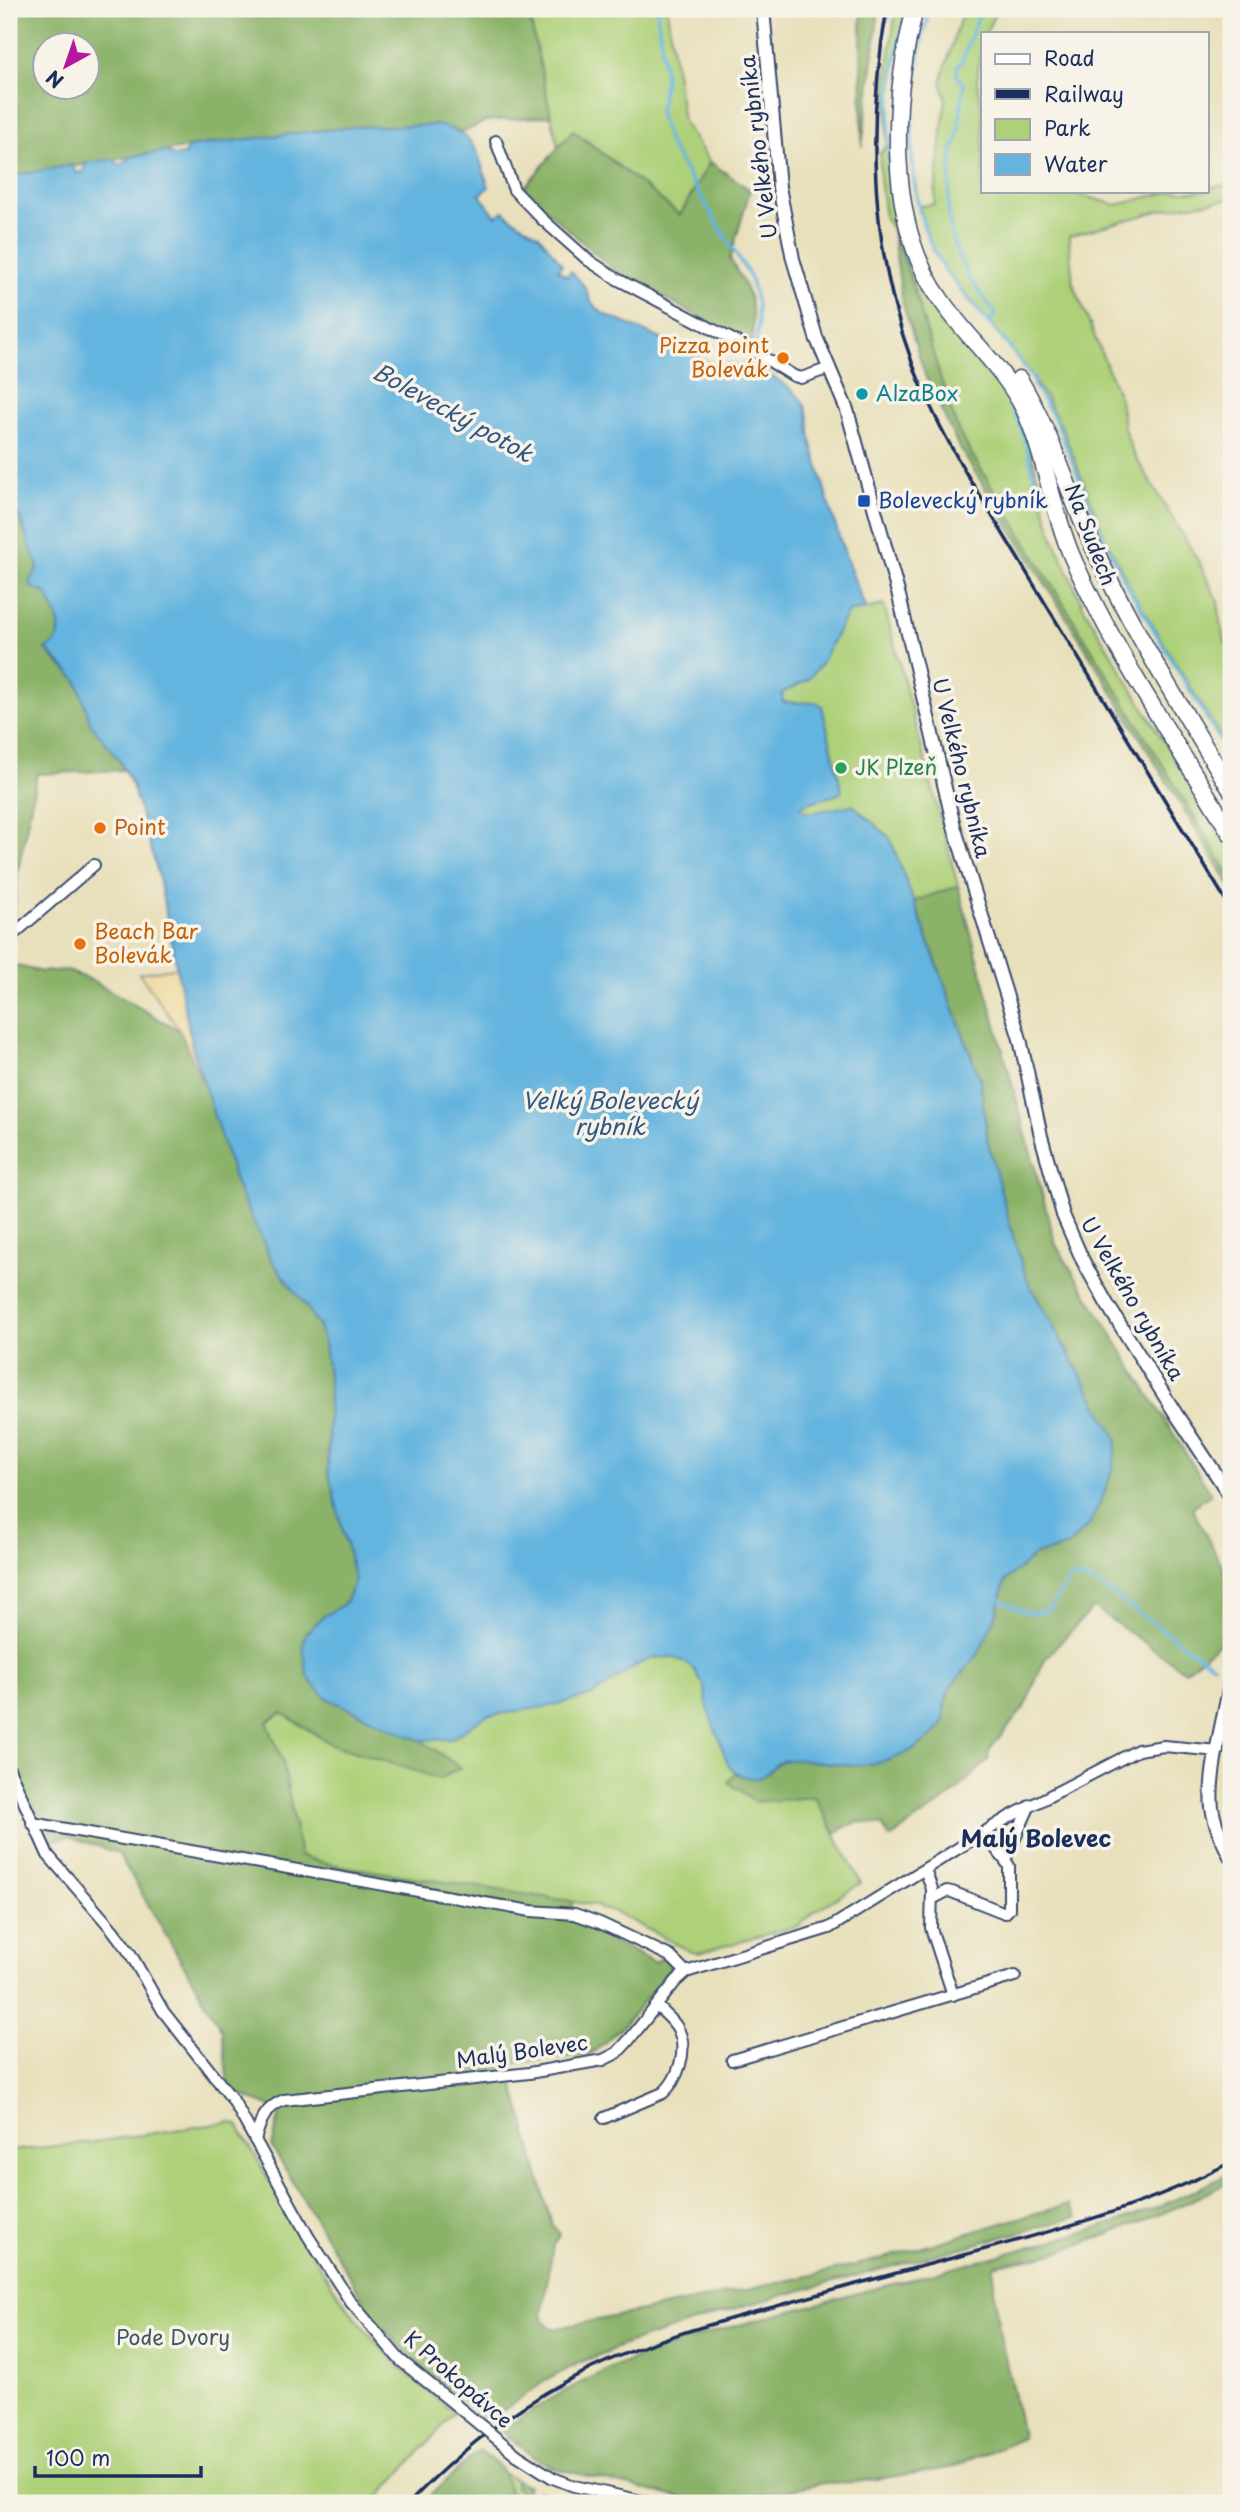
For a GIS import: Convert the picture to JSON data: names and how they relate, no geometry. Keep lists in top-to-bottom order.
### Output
{
  "streets": {
    "main road": ["Na Sudech"],
    "street": ["U Velkého rybníka", "Malý Bolevec", "K Prokopávce"]
  },
  "crossings": [
    ["Malý Bolevec", "K Prokopávce"]
  ],
  "districts": ["Malý Bolevec"],
  "water": ["Bolevecký potok", "Velký Bolevecký rybník"],
  "parks": ["Pode Dvory"],
  "places": {
    "other": [
      "Pizza point Bolevák",
      "AlzaBox",
      "JK Plzeň",
      "Point",
      "Beach Bar Bolevák"
    ],
    "transit": ["Bolevecký rybník"]
  },
  "legend": [
    "Road",
    "Railway",
    "Park",
    "Water"
  ],
  "scale_bar": "100 m",
  "north": "bottom left"
}
